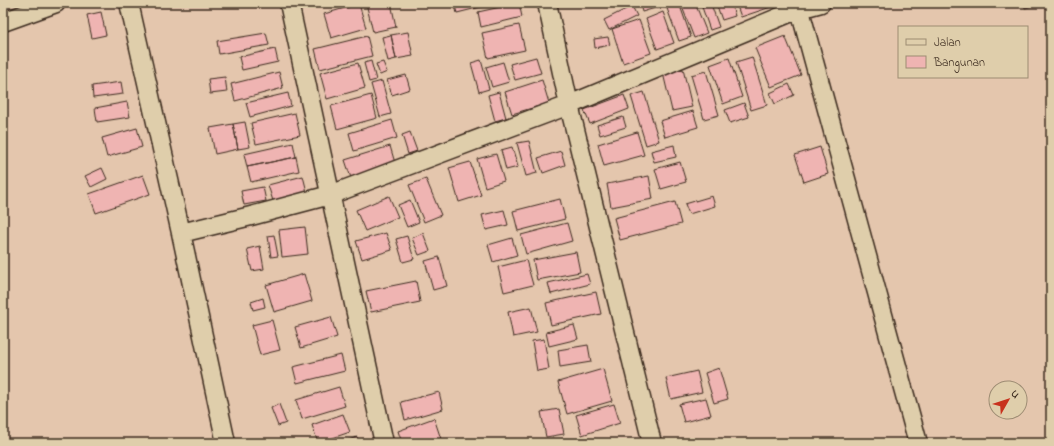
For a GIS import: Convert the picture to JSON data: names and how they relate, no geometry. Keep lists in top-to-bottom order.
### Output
{
  "legend": ["Jalan", "Bangunan"],
  "north": "top right"
}
